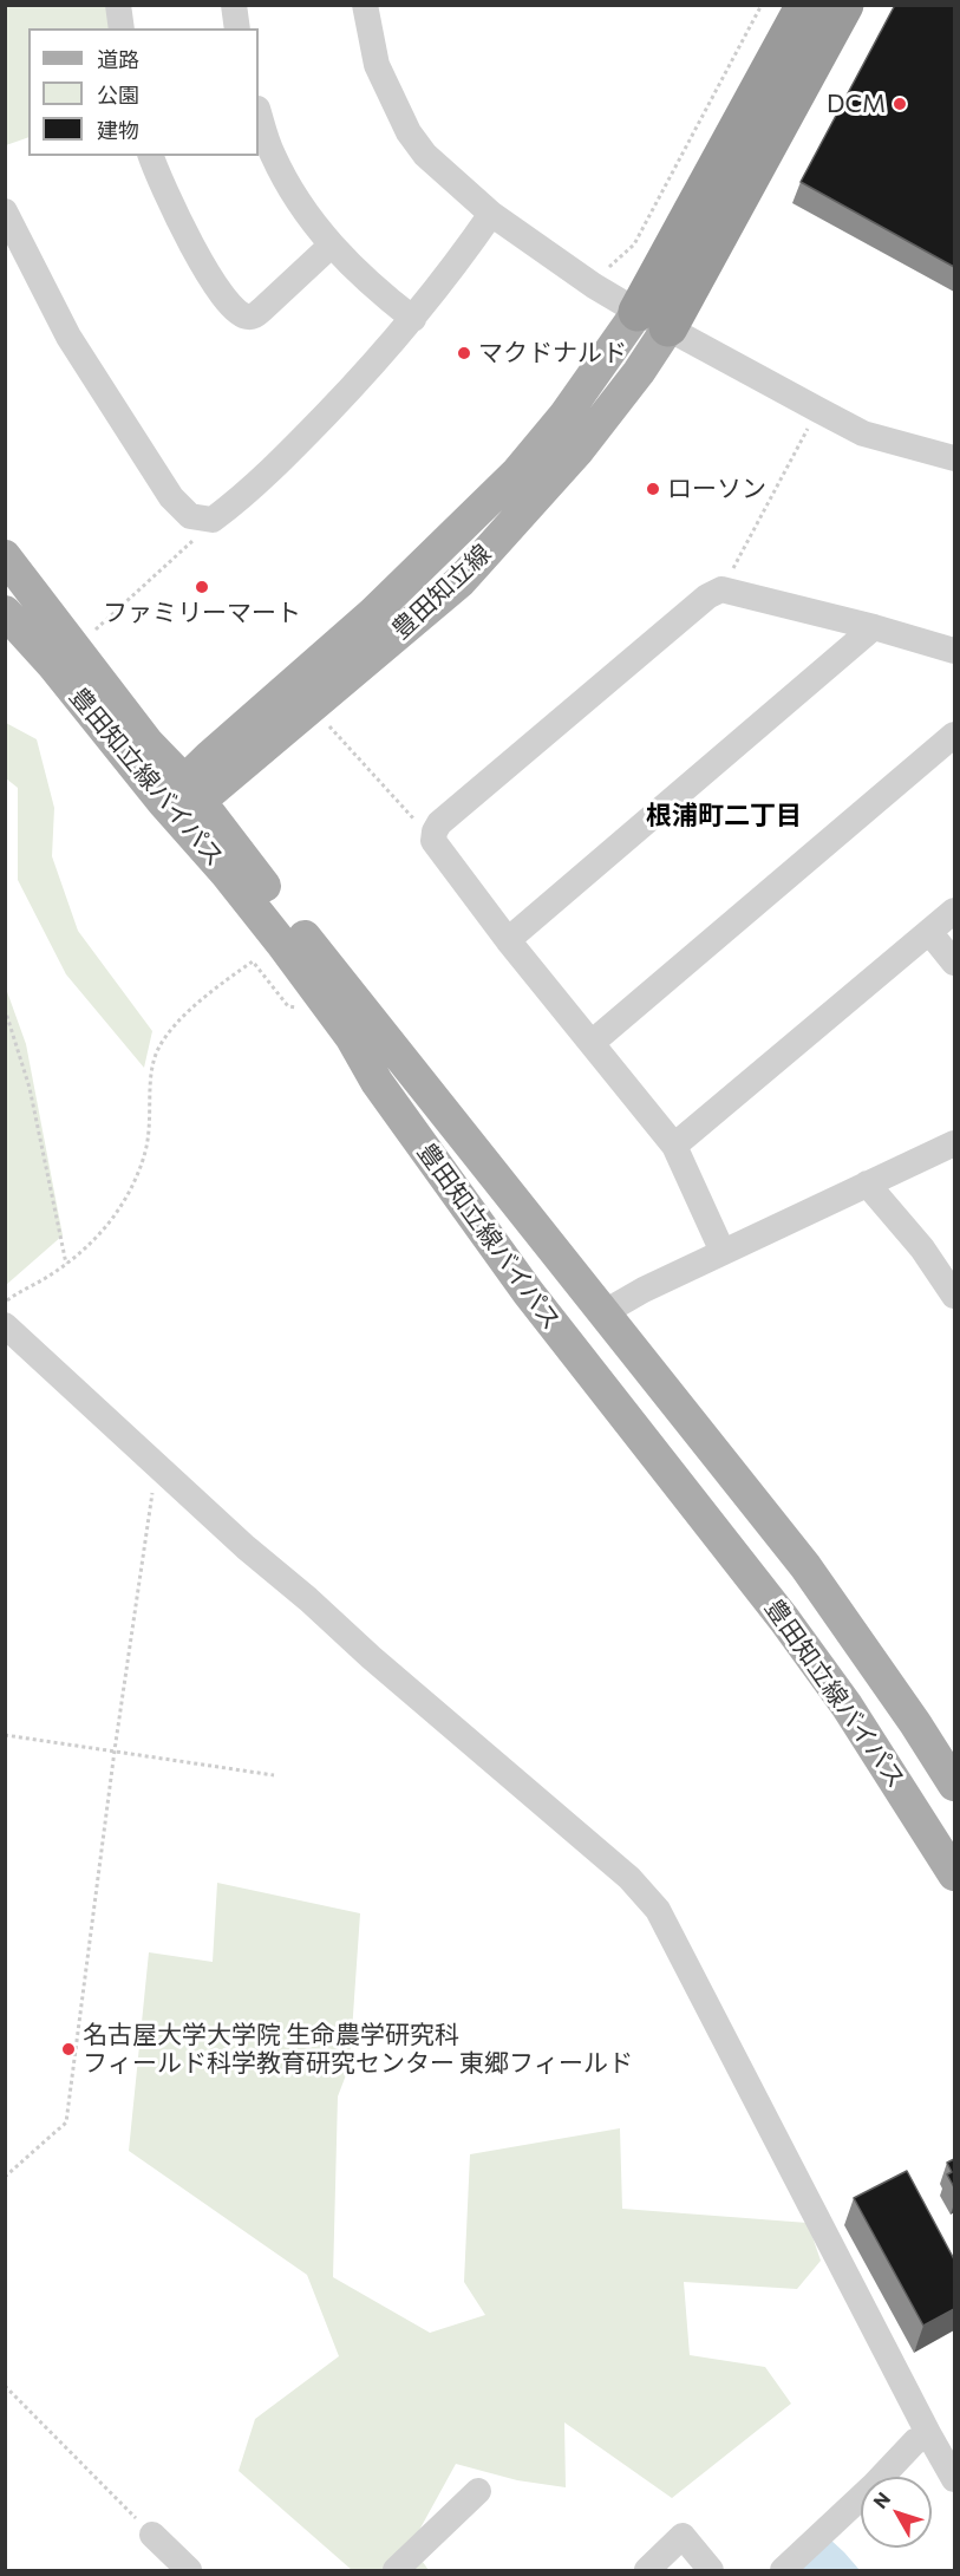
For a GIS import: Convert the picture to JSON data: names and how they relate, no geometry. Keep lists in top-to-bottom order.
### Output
{
  "streets": {
    "main road": ["豊田知立線", "豊田知立線バイパス"]
  },
  "crossings": [
    ["豊田知立線", "豊田知立線バイパス"]
  ],
  "districts": ["根浦町二丁目"],
  "places": [
    "DCM",
    "マクドナルド",
    "ローソン",
    "ファミリーマート",
    "名古屋大学大学院 生命農学研究科 フィールド科学教育研究センター 東郷フィールド"
  ],
  "legend": ["道路", "公園", "建物"],
  "north": "top left"
}
